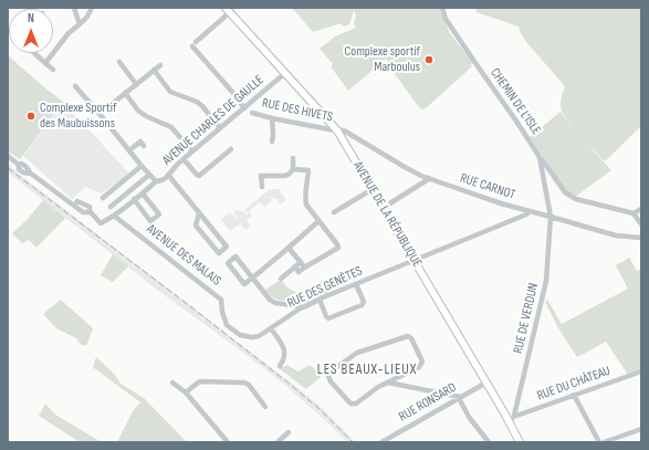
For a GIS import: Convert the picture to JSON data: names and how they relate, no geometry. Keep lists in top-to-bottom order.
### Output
{
  "streets": {
    "main road": ["AVENUE DE LA RÉPUBLIQUE"],
    "street": [
      "CHEMIN DE L’ISLE",
      "RUE DES HIVETS",
      "AVENUE CHARLES DE GAULLE",
      "RUE CARNOT",
      "AVENUE DES MALAIS",
      "RUE DES GENÈTES",
      "RUE DE VERDUN",
      "RUE DU CHÂTEAU",
      "RUE RONSARD"
    ]
  },
  "crossings": [
    ["CHEMIN DE L’ISLE", "RUE CARNOT"],
    ["CHEMIN DE L’ISLE", "RUE DE VERDUN"],
    ["RUE DES HIVETS", "RUE CARNOT"],
    ["RUE DES HIVETS", "AVENUE DE LA RÉPUBLIQUE"],
    ["AVENUE CHARLES DE GAULLE", "AVENUE DE LA RÉPUBLIQUE"],
    ["AVENUE CHARLES DE GAULLE", "AVENUE DES MALAIS"],
    ["RUE CARNOT", "AVENUE DE LA RÉPUBLIQUE"],
    ["RUE CARNOT", "RUE DES GENÈTES"],
    ["RUE CARNOT", "RUE DE VERDUN"],
    ["AVENUE DE LA RÉPUBLIQUE", "RUE DES GENÈTES"],
    ["AVENUE DE LA RÉPUBLIQUE", "RUE DE VERDUN"],
    ["AVENUE DE LA RÉPUBLIQUE", "RUE RONSARD"],
    ["AVENUE DES MALAIS", "RUE DES GENÈTES"],
    ["RUE DE VERDUN", "RUE DU CHÂTEAU"]
  ],
  "districts": ["LES BEAUX-LIEUX"],
  "places": ["Complexe sportif Marboulus", "Complexe Sportif des Maubuissons"],
  "north": "top"
}
